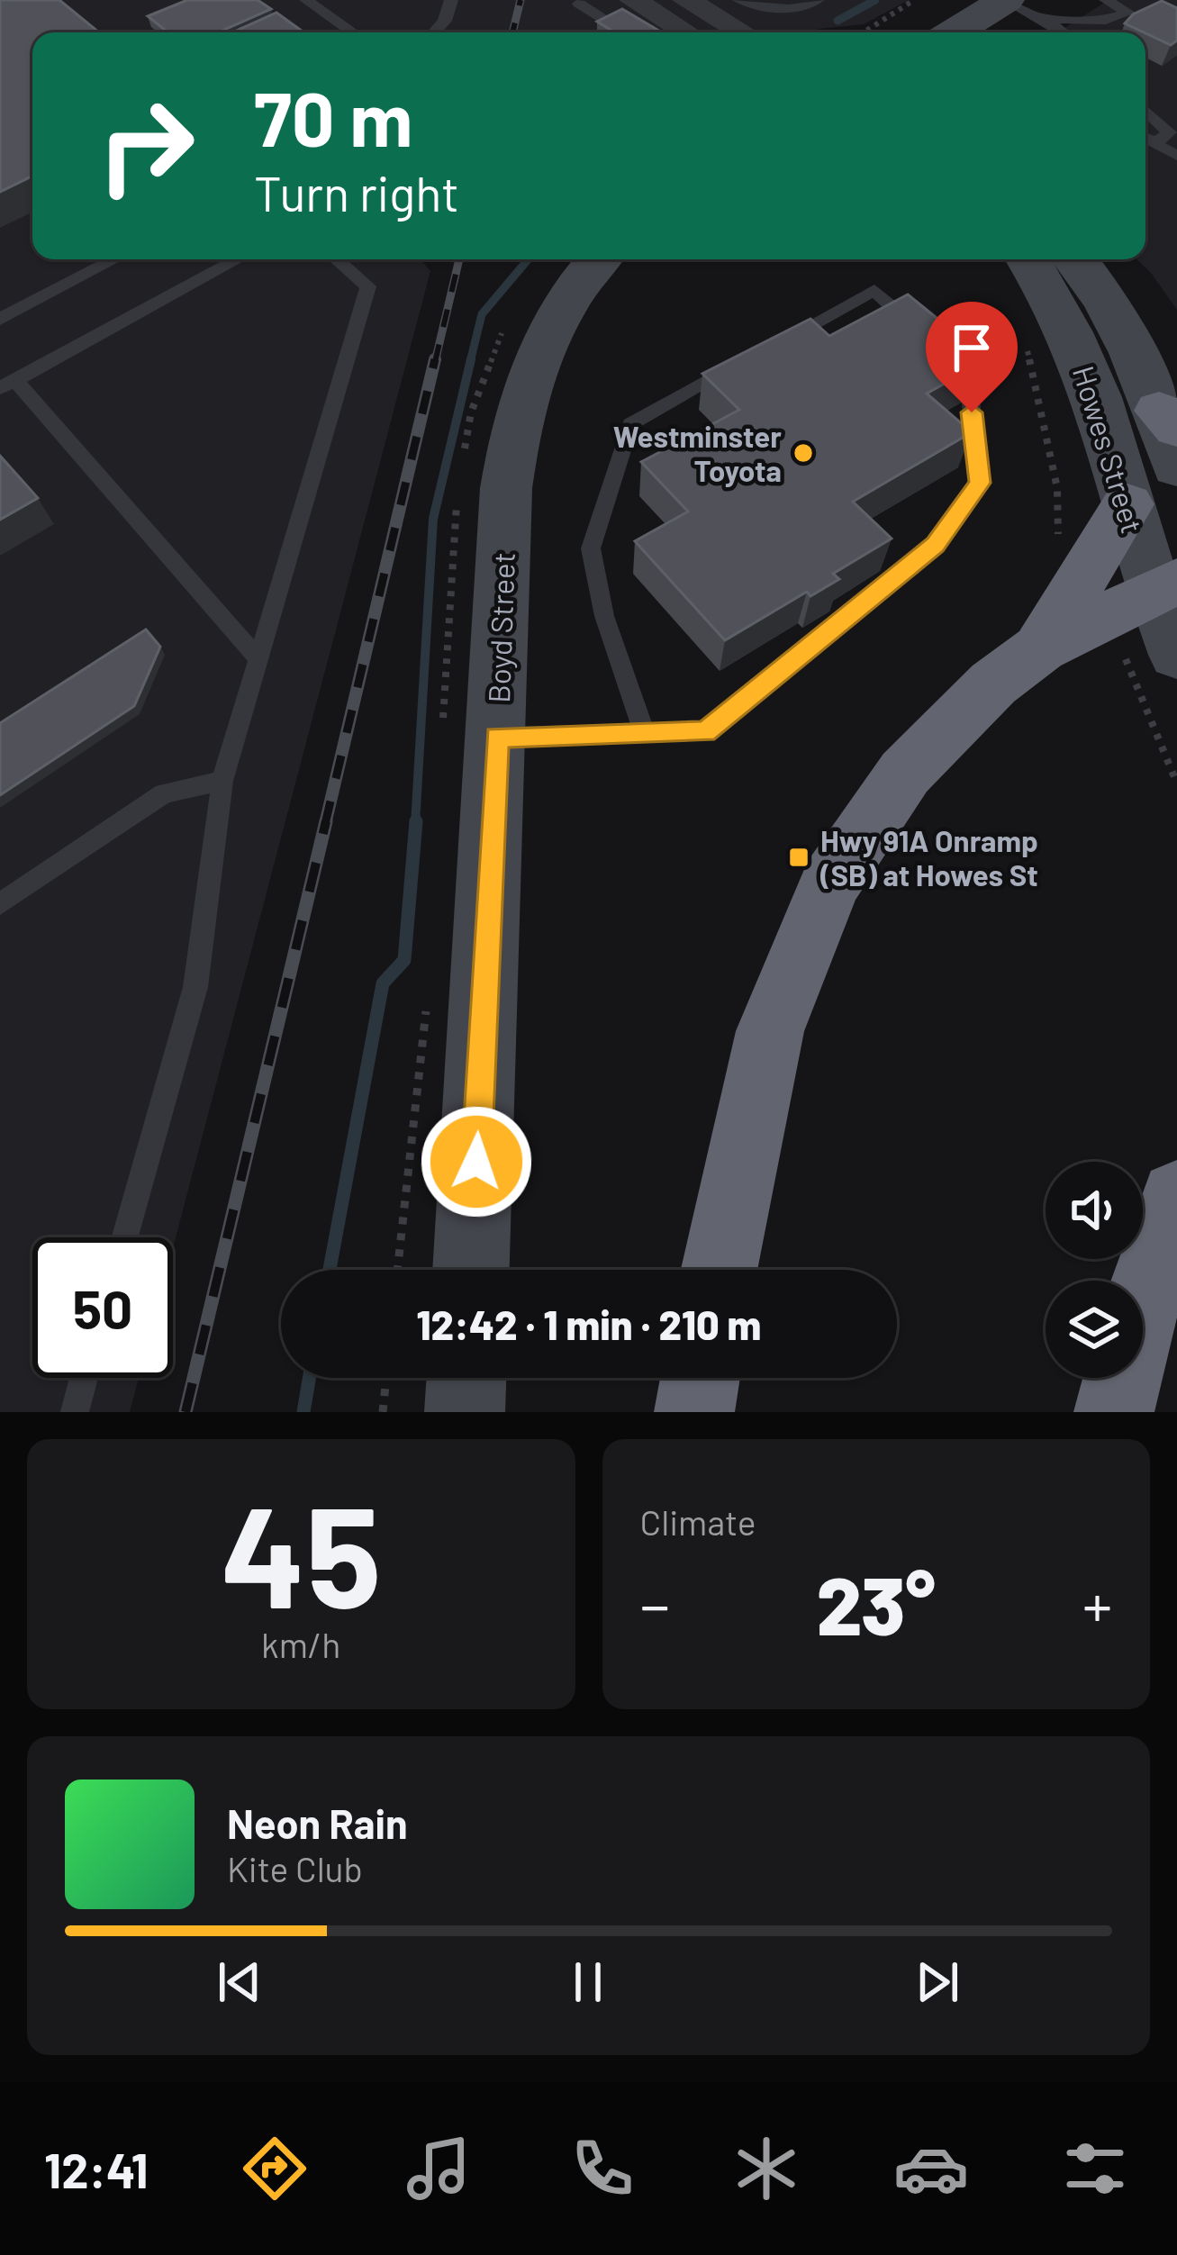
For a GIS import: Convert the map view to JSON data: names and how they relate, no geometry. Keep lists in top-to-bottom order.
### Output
{
  "streets": {
    "main road": ["Howes Street", "Boyd Street"]
  },
  "places": {
    "other": ["Westminster Toyota"],
    "transit": ["Hwy 91A Onramp (SB) at Howes St"]
  },
  "page": {
    "turn": ["70 m", "Turn right"],
    "limit": "50",
    "trip": "12:42 · 1 min · 210 m",
    "tile": [
      ["45", "km/h"],
      "Climate"
    ],
    "heat": ["−", "23°", "+"],
    "song": ["Neon Rain", "Kite Club"],
    "tabs": "12:41"
  }
}
